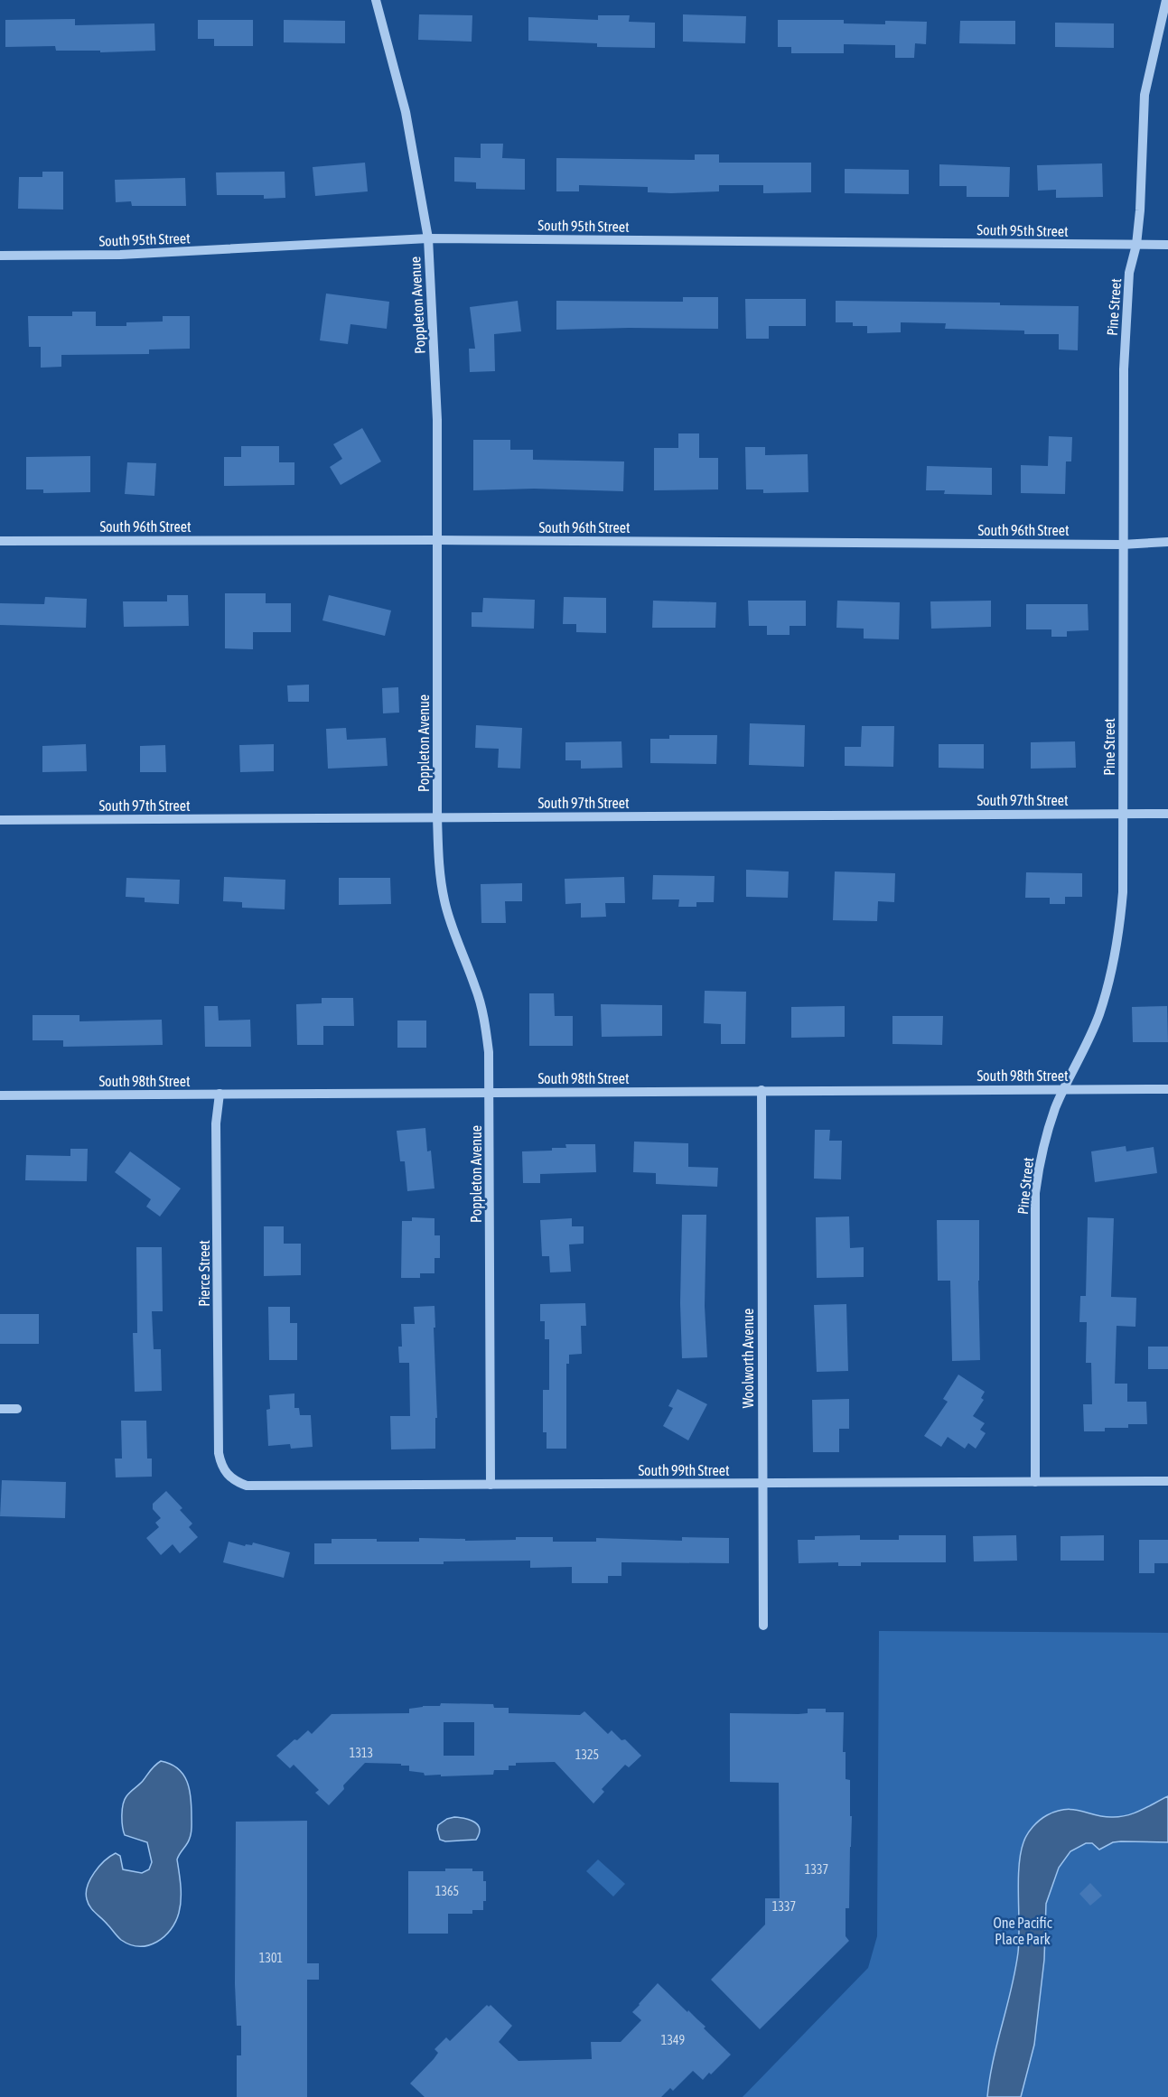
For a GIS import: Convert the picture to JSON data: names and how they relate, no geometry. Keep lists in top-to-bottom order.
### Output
{
  "streets": {
    "street": [
      "South 95th Street",
      "Poppleton Avenue",
      "Pine Street",
      "South 96th Street",
      "South 97th Street",
      "South 98th Street",
      "Pierce Street",
      "Woolworth Avenue",
      "South 99th Street"
    ]
  },
  "crossings": [
    ["South 95th Street", "Poppleton Avenue"],
    ["South 95th Street", "Pine Street"],
    ["Poppleton Avenue", "South 96th Street"],
    ["Poppleton Avenue", "South 97th Street"],
    ["Poppleton Avenue", "South 98th Street"],
    ["Poppleton Avenue", "South 99th Street"],
    ["Pine Street", "South 96th Street"],
    ["Pine Street", "South 97th Street"],
    ["Pine Street", "South 98th Street"],
    ["Pine Street", "South 99th Street"],
    ["South 98th Street", "Pierce Street"],
    ["South 98th Street", "Woolworth Avenue"],
    ["Pierce Street", "South 99th Street"],
    ["Woolworth Avenue", "South 99th Street"]
  ],
  "parks": ["One Pacific Place Park"],
  "house_numbers": [
    "1313",
    "1325",
    "1337",
    "1365",
    "1337",
    "1301",
    "1349"
  ]
}
